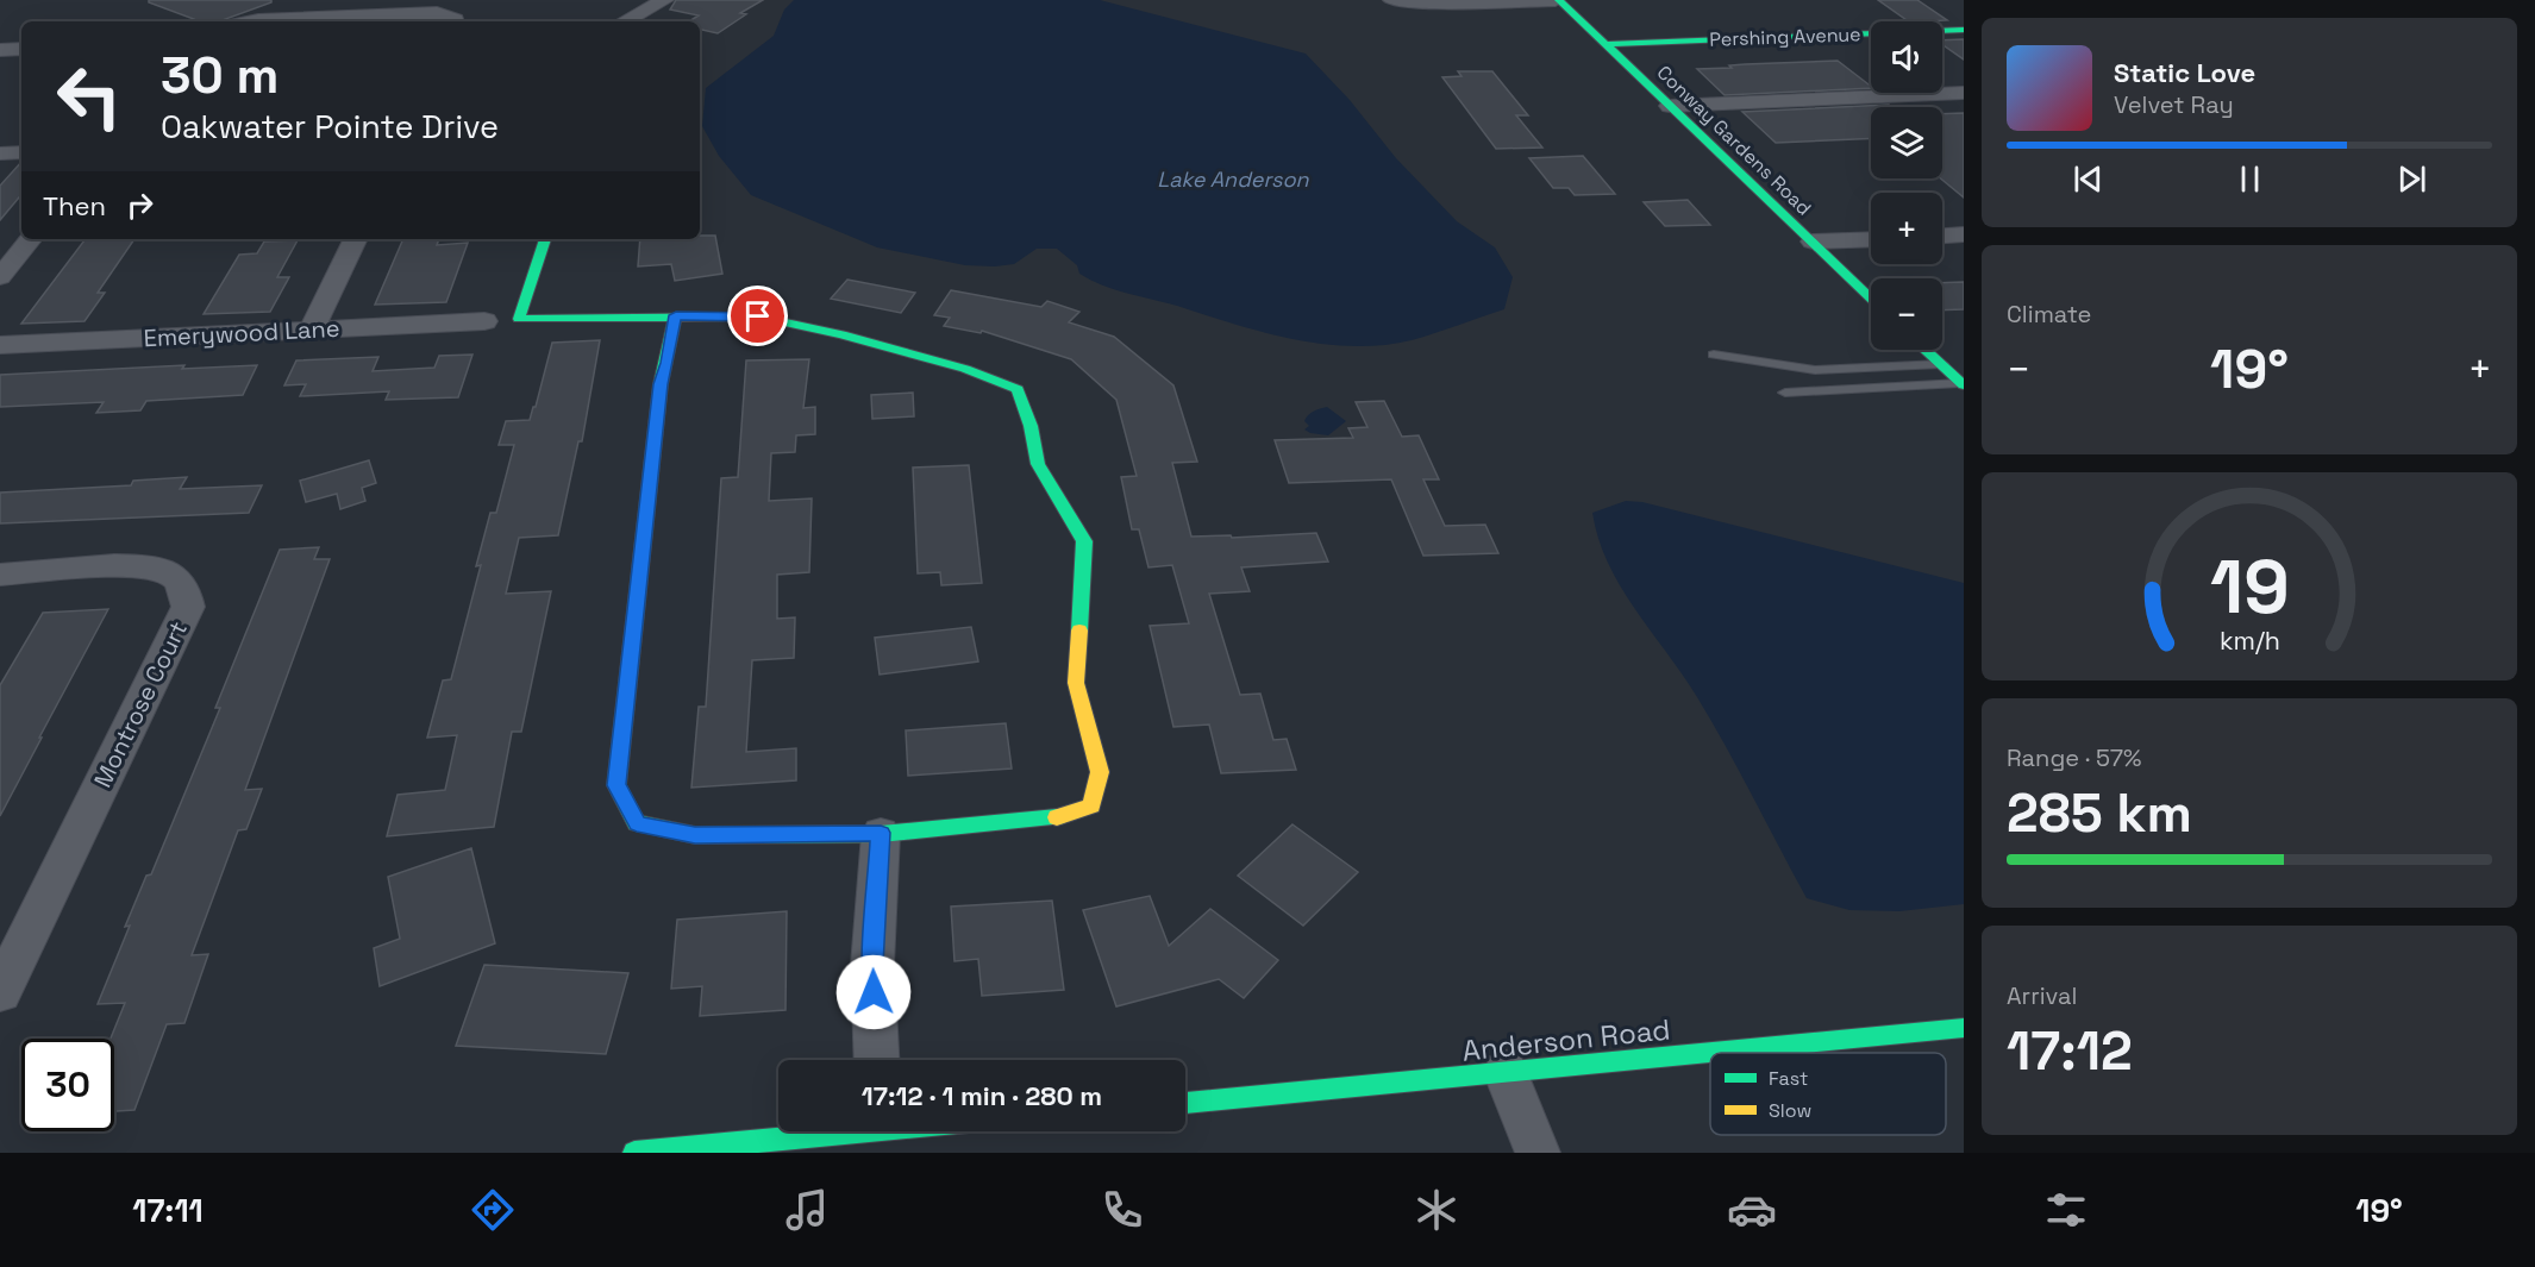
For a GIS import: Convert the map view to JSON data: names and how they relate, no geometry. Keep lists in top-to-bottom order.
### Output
{
  "streets": {
    "street": [
      "Pershing Avenue",
      "Conway Gardens Road",
      "Emerywood Lane",
      "Montrose Court",
      "Anderson Road"
    ]
  },
  "crossings": [
    ["Pershing Avenue", "Conway Gardens Road"]
  ],
  "water": ["Lake Anderson"],
  "legend": ["Fast", "Slow"],
  "page": {
    "map_buttons": ["+", "−"],
    "turn": ["30 m", "Oakwater Pointe Drive"],
    "song": ["Static Love", "Velvet Ray"],
    "then": "Then",
    "tile": [
      "Climate",
      ["Range · 57%", "285 km"],
      ["Arrival", "17:12"]
    ],
    "heat": ["−", "19°", "+"],
    "limit": "30",
    "trip": "17:12 · 1 min · 280 m",
    "tabs": ["17:11", "19°"],
    "gauge": ["19", "km/h"]
  }
}
